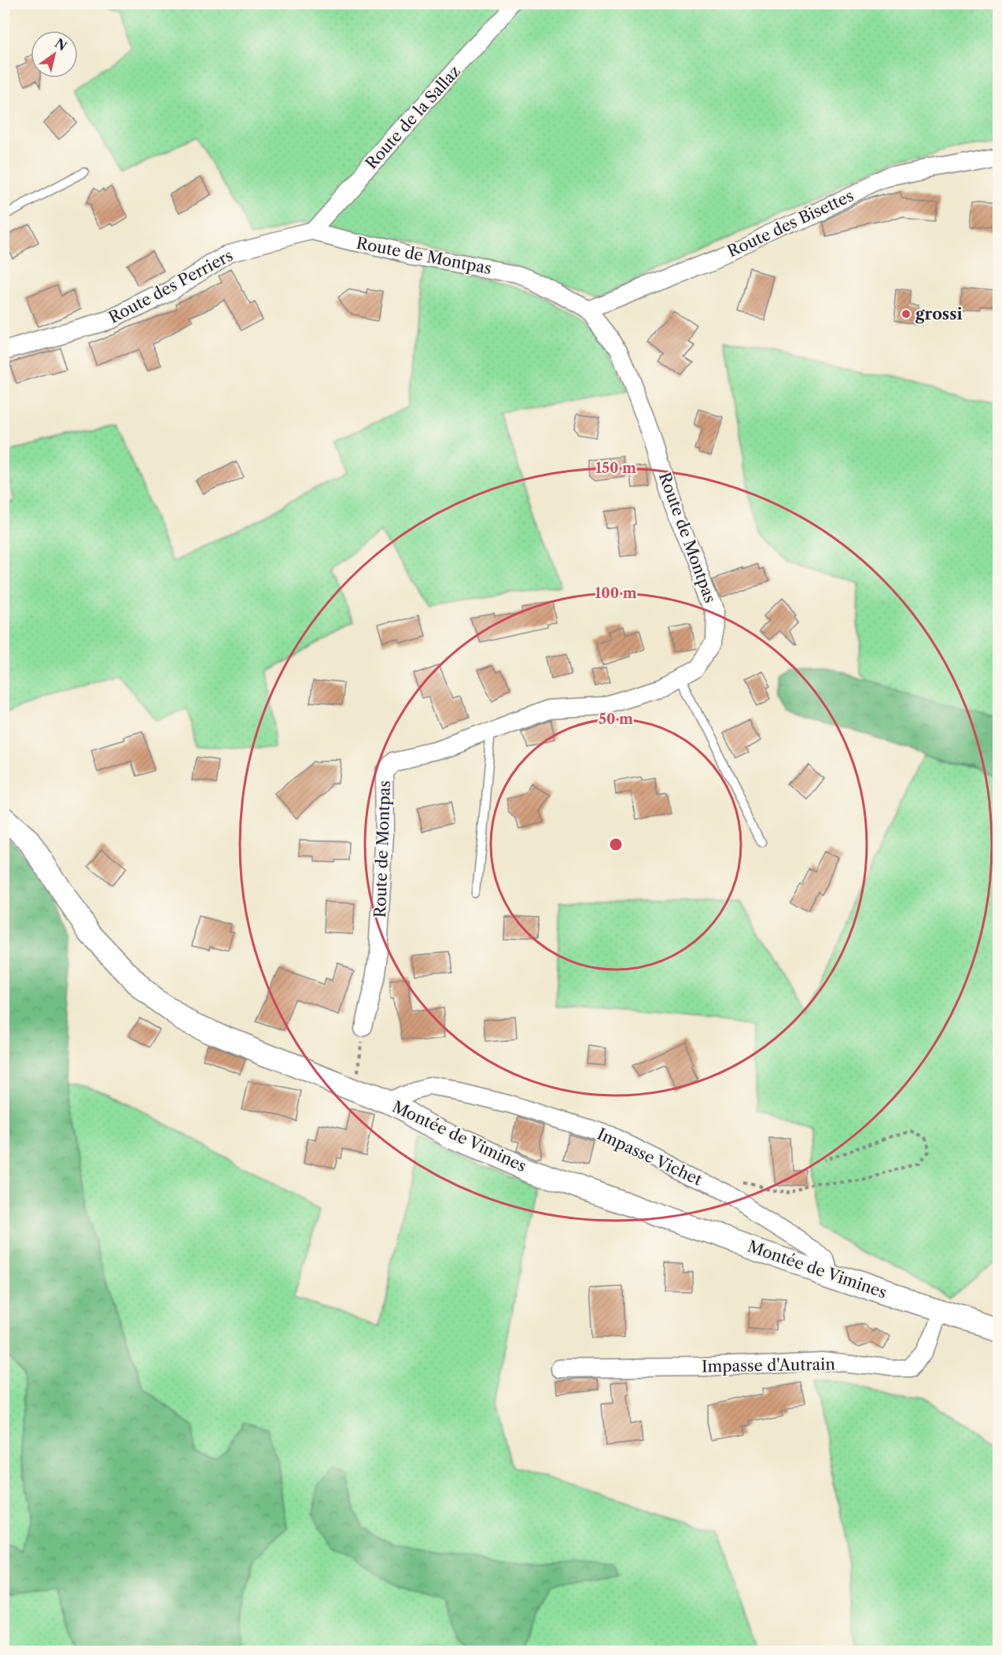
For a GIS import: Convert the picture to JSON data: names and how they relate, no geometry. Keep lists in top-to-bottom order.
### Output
{
  "streets": {
    "street": [
      "Route de la Sallaz",
      "Route des Bisettes",
      "Route de Montpas",
      "Route des Perriers",
      "Montée de Vimines",
      "Impasse Vichet",
      "Impasse d'Autrain"
    ]
  },
  "crossings": [
    ["Route de la Sallaz", "Route de Montpas"],
    ["Route de la Sallaz", "Route des Perriers"],
    ["Route des Bisettes", "Route de Montpas"],
    ["Route de Montpas", "Route des Perriers"],
    ["Montée de Vimines", "Impasse Vichet"],
    ["Montée de Vimines", "Impasse d'Autrain"]
  ],
  "places": ["grossi"],
  "north": "top right",
  "rings": ["150 m", "100 m", "50 m"]
}
